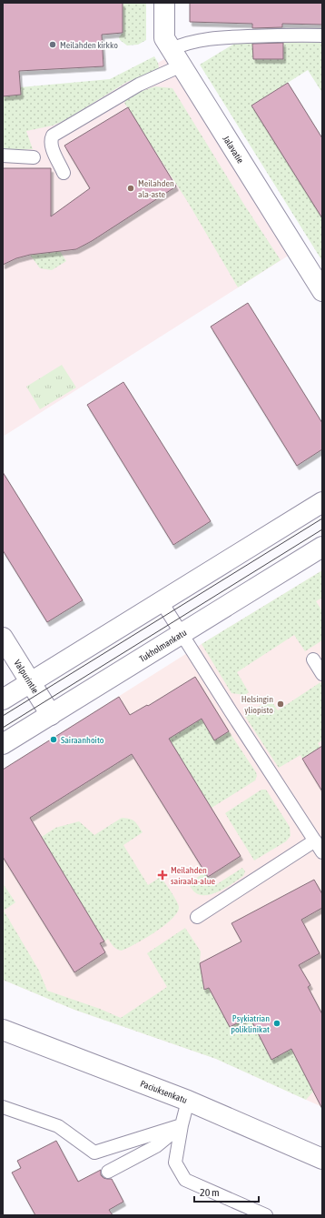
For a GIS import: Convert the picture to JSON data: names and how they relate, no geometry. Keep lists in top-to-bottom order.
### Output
{
  "streets": {
    "main road": [
      "Jalavatie",
      "Tukholmankatu",
      "Valpurintie",
      "Paciuksenkatu"
    ]
  },
  "crossings": [
    ["Tukholmankatu", "Valpurintie"]
  ],
  "places": {
    "other": [
      "Meilahden kirkko",
      "Meilahden ala-aste",
      "Helsingin yliopisto",
      "Sairaanhoito",
      "Psykiatrian poliklinikat"
    ],
    "health": ["Meilahden sairaala-alue"]
  },
  "scale_bar": "20 m"
}
